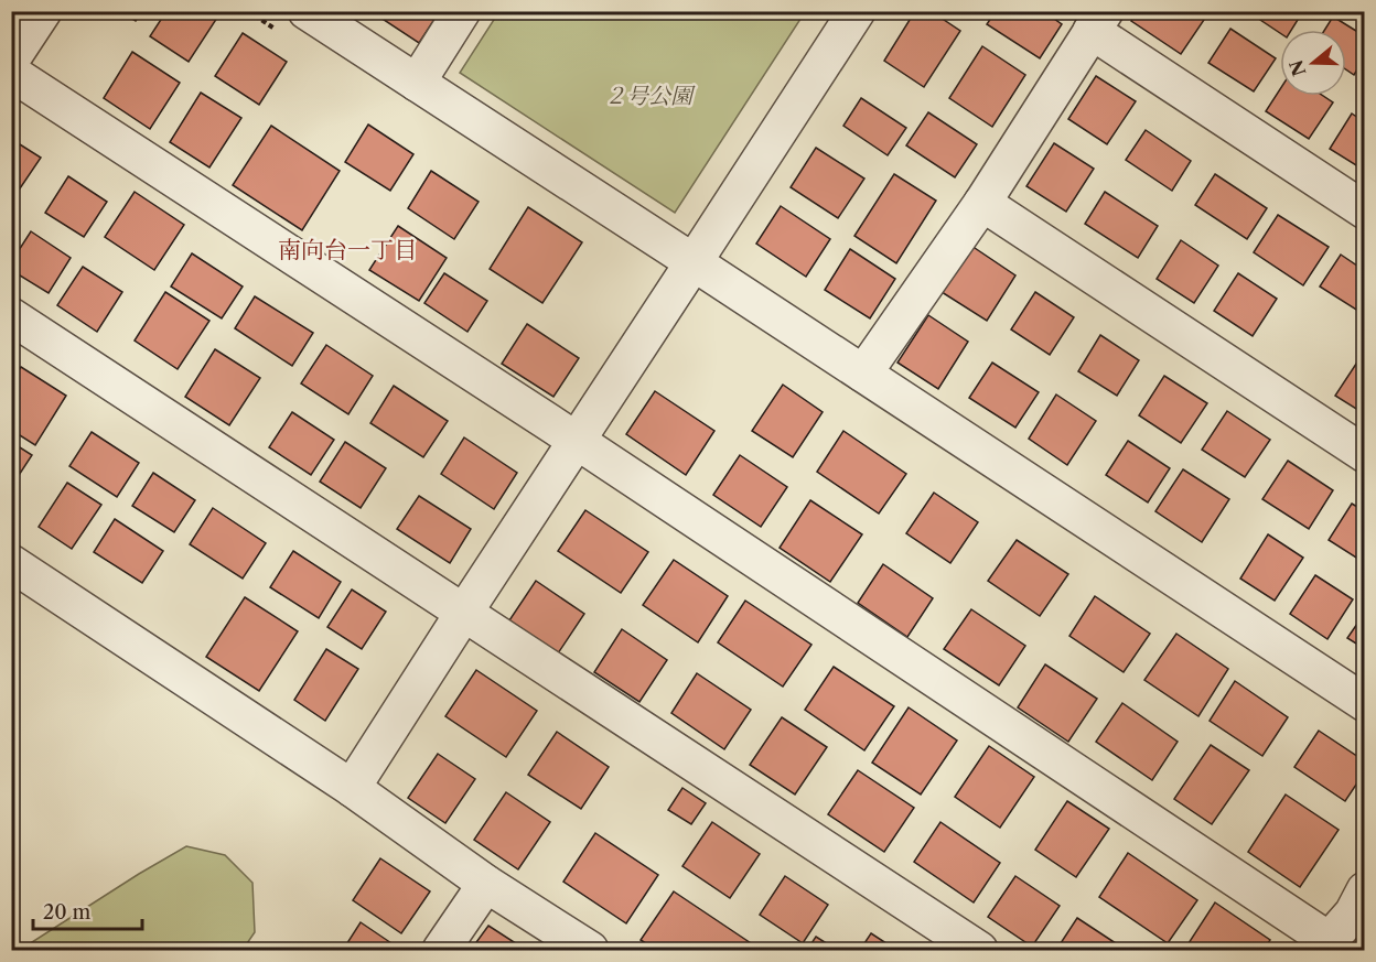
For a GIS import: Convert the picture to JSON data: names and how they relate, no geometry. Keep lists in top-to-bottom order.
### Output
{
  "districts": ["南向台一丁目"],
  "parks": ["２号公園"],
  "scale_bar": "20 m",
  "north": "left"
}
